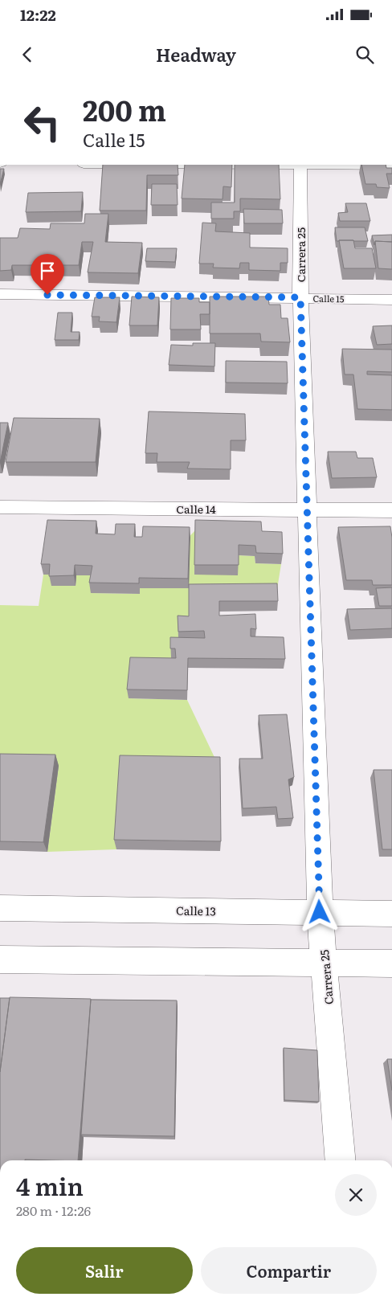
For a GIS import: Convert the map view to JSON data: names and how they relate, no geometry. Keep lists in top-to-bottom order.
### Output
{
  "streets": {
    "street": [
      "Carrera 25",
      "Calle 15",
      "Calle 14",
      "Calle 13"
    ]
  },
  "crossings": [
    ["Carrera 25", "Calle 15"],
    ["Carrera 25", "Calle 14"],
    ["Carrera 25", "Calle 13"]
  ],
  "page": {
    "status": "12:22",
    "header": "Headway",
    "turn": ["200 m", "Calle 15"],
    "heading": ["4 min", "280 m · 12:26"],
    "buttons": ["Salir", "Compartir"]
  }
}
